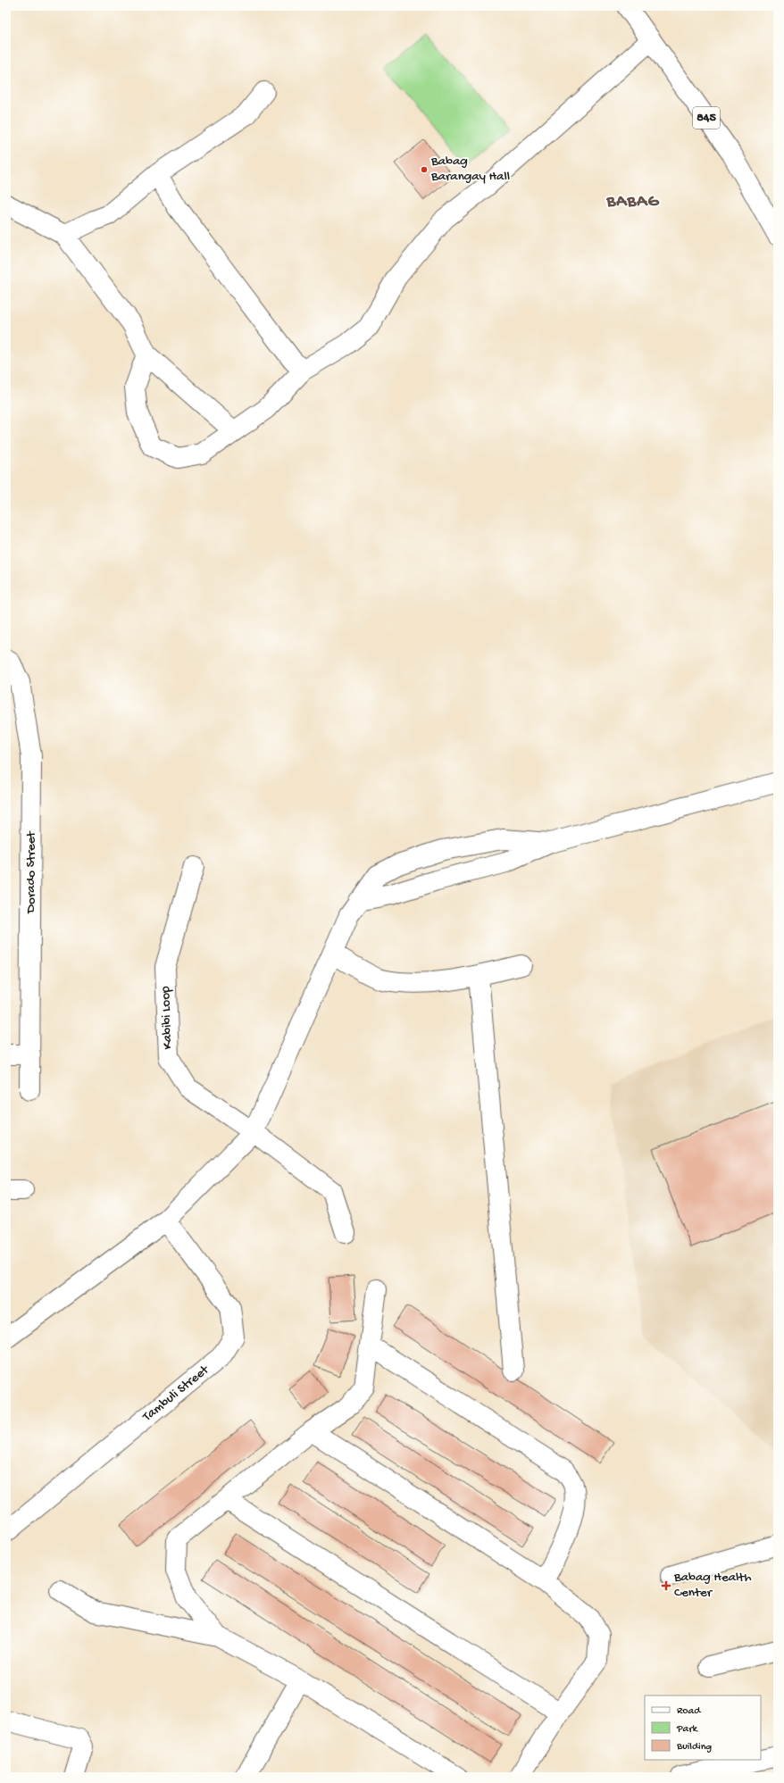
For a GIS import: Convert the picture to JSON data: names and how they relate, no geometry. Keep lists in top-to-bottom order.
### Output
{
  "streets": {
    "street": [
      "845",
      "Dorado Street",
      "Kabibi Loop",
      "Tambuli Street"
    ]
  },
  "districts": ["BABAG"],
  "places": {
    "other": ["Babag Barangay Hall"],
    "health": ["Babag Health Center"]
  },
  "legend": ["Road", "Park", "Building"]
}
